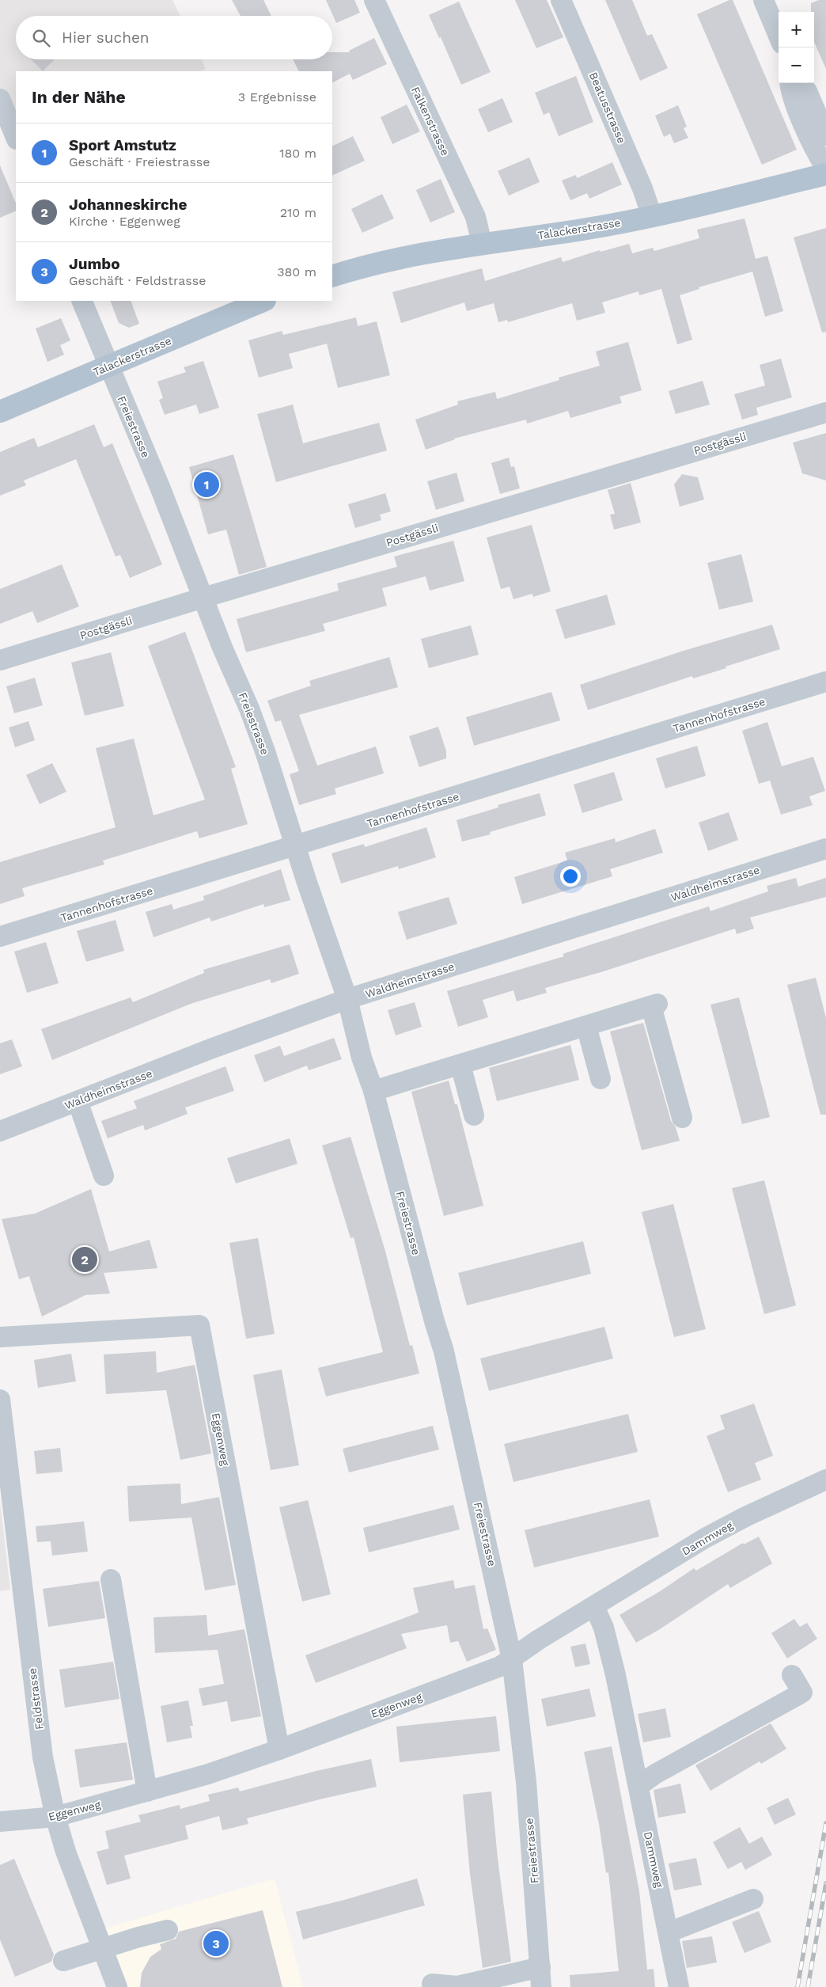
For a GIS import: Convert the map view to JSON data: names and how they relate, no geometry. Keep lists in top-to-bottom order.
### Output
{
  "streets": {
    "main road": ["Talackerstrasse"],
    "street": [
      "Beatusstrasse",
      "Falkenstrasse",
      "Freiestrasse",
      "Postgässli",
      "Tannenhofstrasse",
      "Waldheimstrasse",
      "Eggenweg",
      "Dammweg",
      "Feldstrasse"
    ]
  },
  "crossings": [
    ["Beatusstrasse", "Talackerstrasse"],
    ["Falkenstrasse", "Talackerstrasse"],
    ["Talackerstrasse", "Freiestrasse"],
    ["Freiestrasse", "Postgässli"],
    ["Freiestrasse", "Tannenhofstrasse"],
    ["Freiestrasse", "Waldheimstrasse"],
    ["Freiestrasse", "Eggenweg"],
    ["Freiestrasse", "Dammweg"],
    ["Eggenweg", "Dammweg"],
    ["Eggenweg", "Feldstrasse"]
  ],
  "page": {
    "map_buttons": ["+", "−"],
    "search": "Hier suchen",
    "heading": ["In der Nähe", "3 Ergebnisse"],
    "list": [
      {
        "mark": "1",
        "name": "Sport Amstutz",
        "note": "Geschäft · Freiestrasse",
        "value": "180 m"
      },
      {
        "mark": "2",
        "name": "Johanneskirche",
        "note": "Kirche · Eggenweg",
        "value": "210 m"
      },
      {
        "mark": "3",
        "name": "Jumbo",
        "note": "Geschäft · Feldstrasse",
        "value": "380 m"
      }
    ],
    "pins": ["1", "2", "3"]
  }
}
